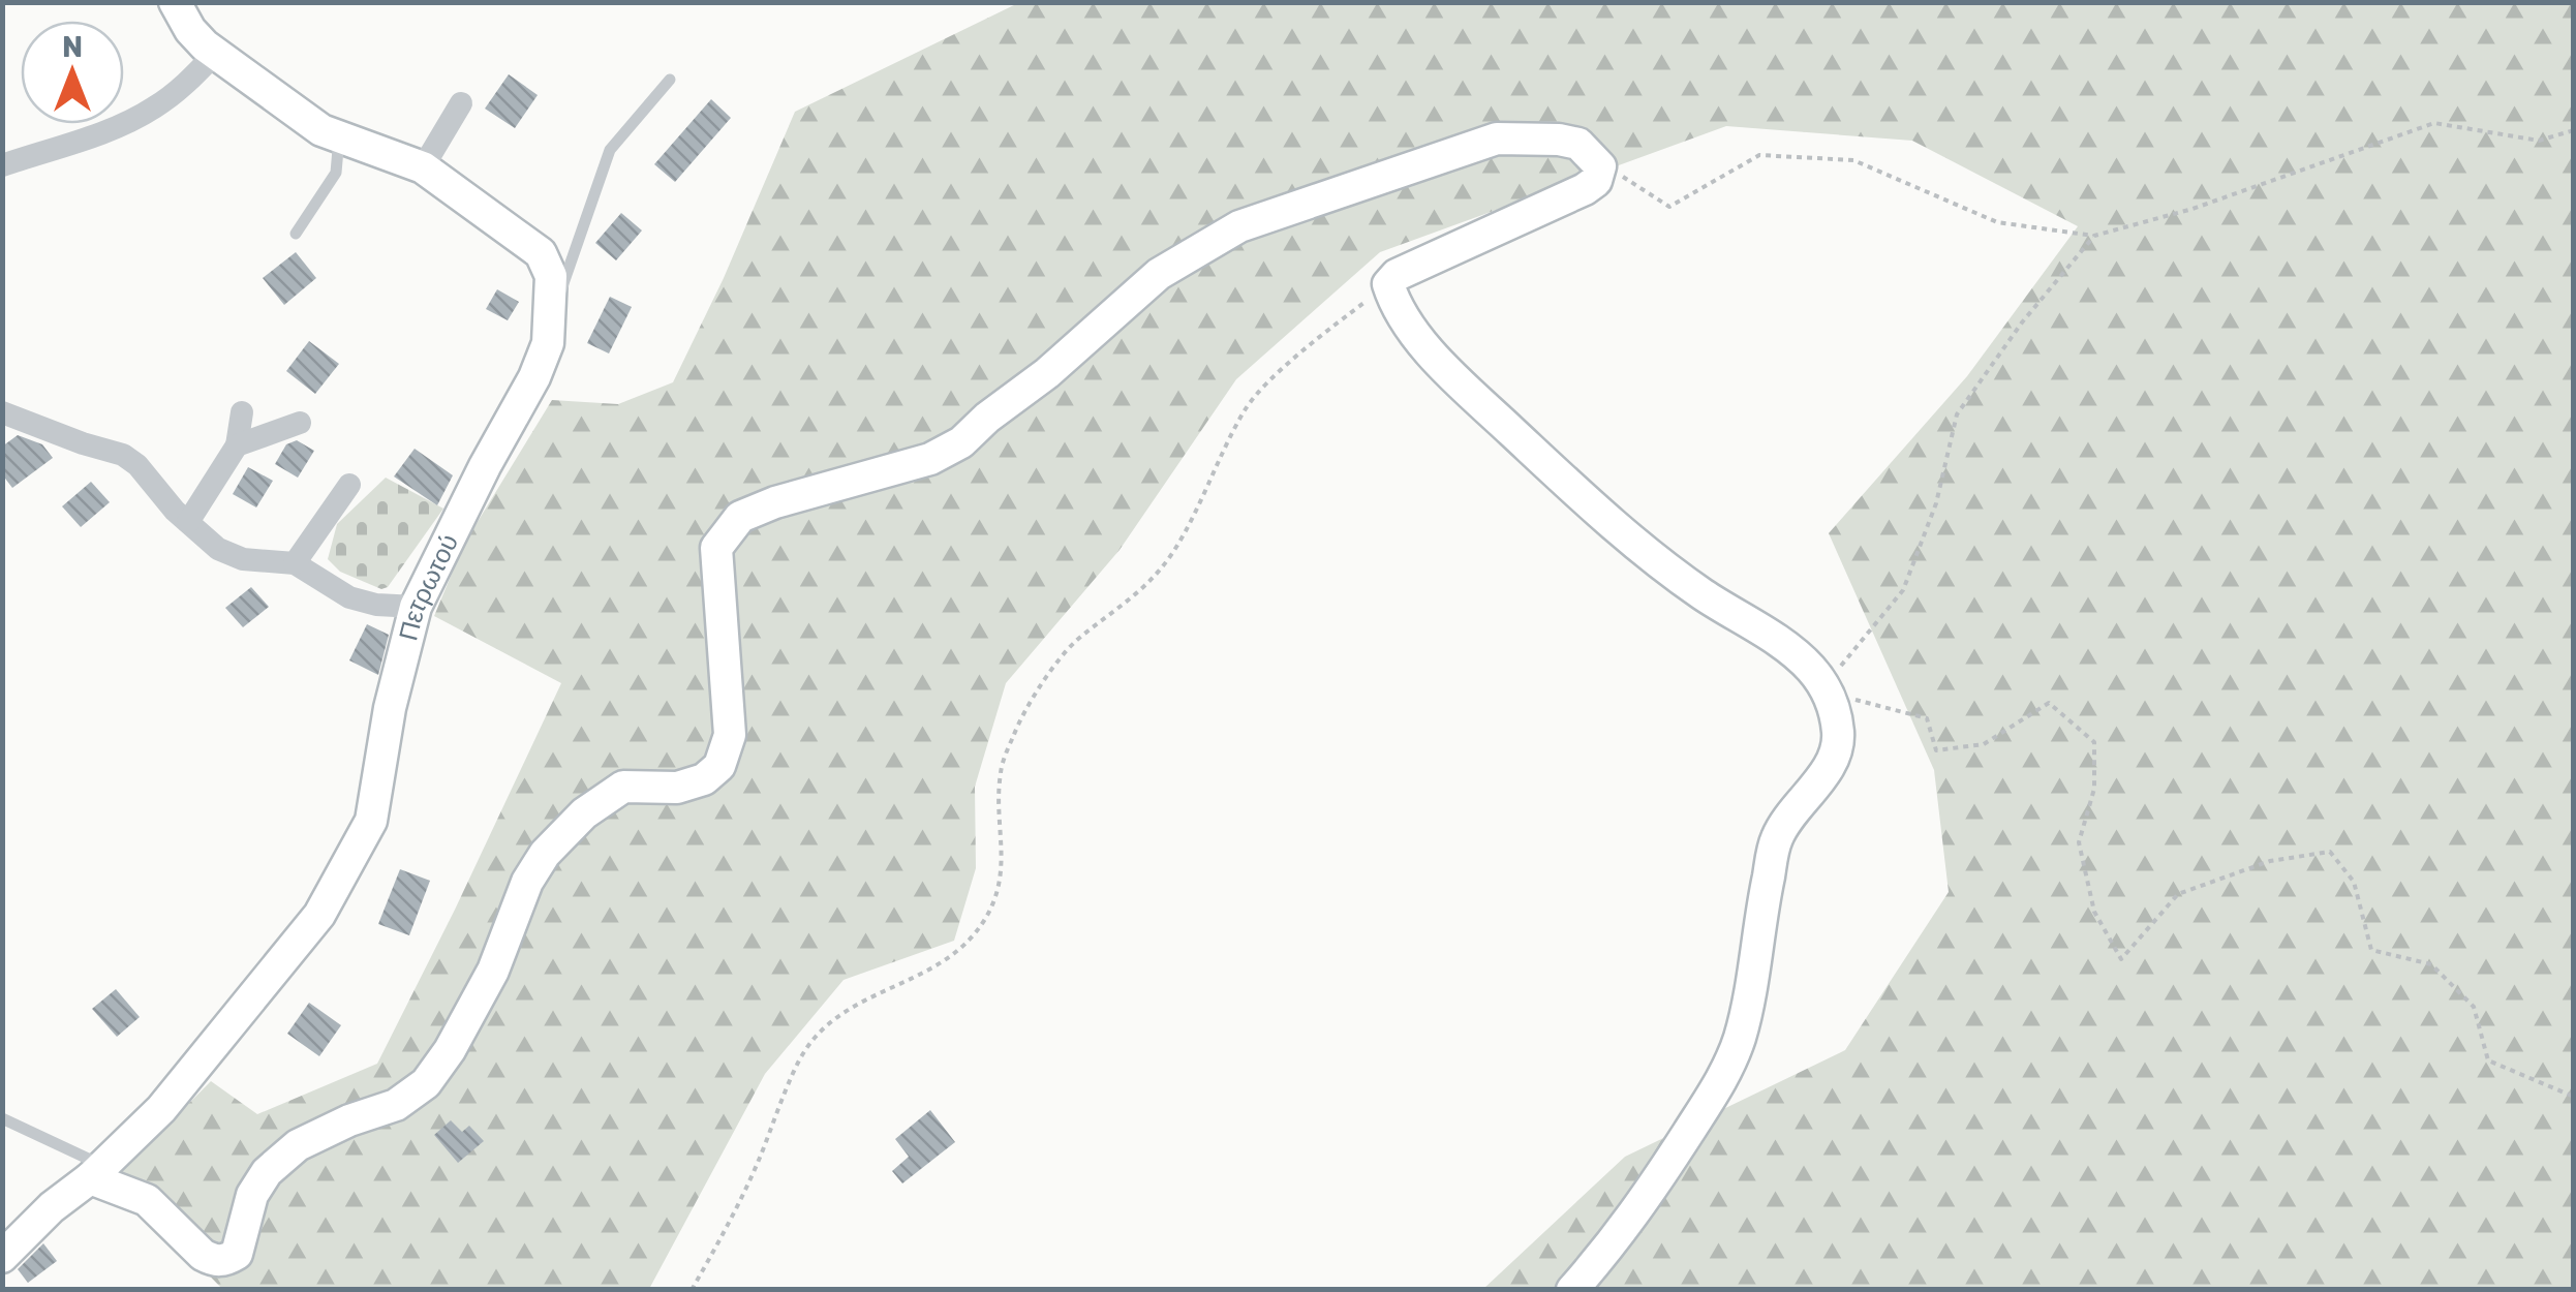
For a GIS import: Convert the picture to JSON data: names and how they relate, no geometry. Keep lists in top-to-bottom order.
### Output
{
  "streets": {
    "street": ["Πετρωτού"]
  },
  "north": "top"
}
